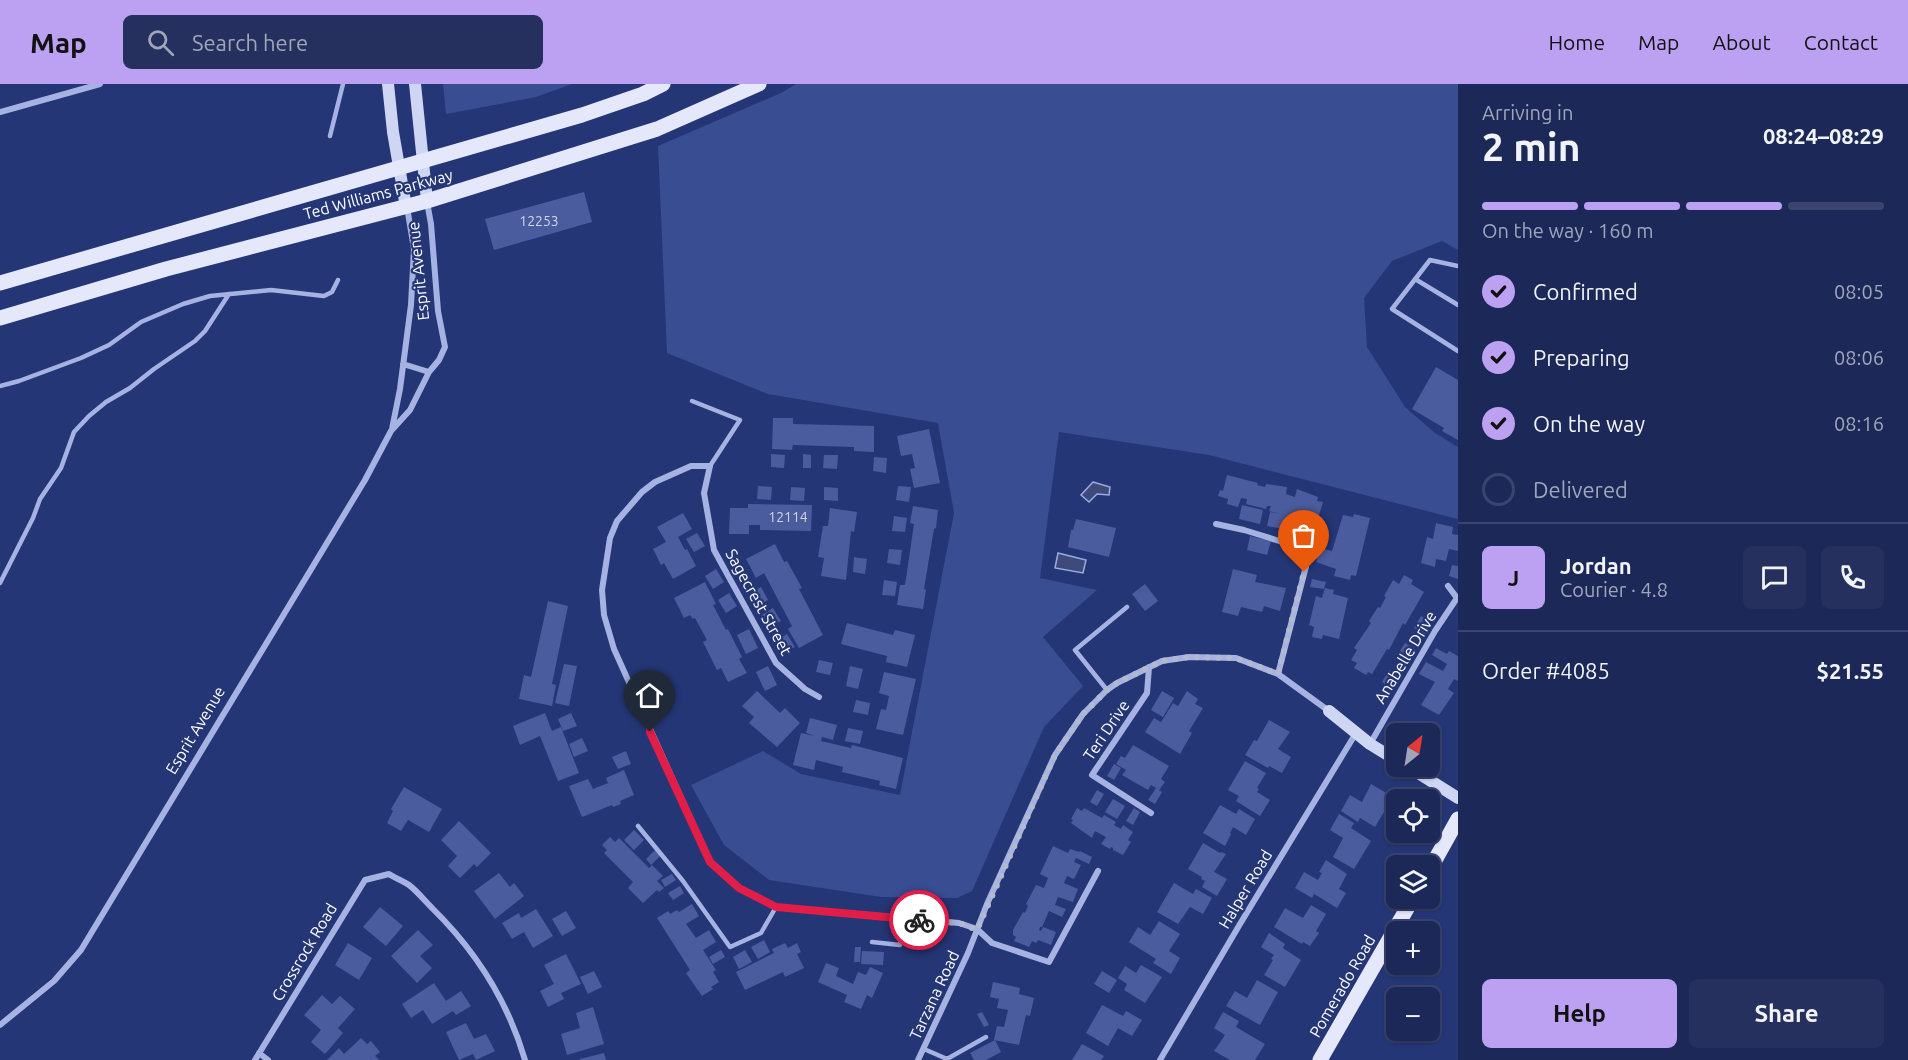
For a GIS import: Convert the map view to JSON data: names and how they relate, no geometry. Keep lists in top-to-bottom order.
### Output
{
  "streets": {
    "main road": ["Ted Williams Parkway", "Esprit Avenue", "Pomerado Road"],
    "street": [
      "Sagecrest Street",
      "Anabelle Drive",
      "Teri Drive",
      "Halper Road",
      "Crossrock Road",
      "Tarzana Road"
    ]
  },
  "crossings": [
    ["Ted Williams Parkway", "Esprit Avenue"],
    ["Teri Drive", "Tarzana Road"]
  ],
  "house_numbers": ["12253", "12114"],
  "north": "top right",
  "page": {
    "header": "Map",
    "search": "Search here",
    "nav": [
      "Home",
      "Map",
      "About",
      "Contact"
    ],
    "heading": ["2 min", "Arriving in", "08:24–08:29"],
    "panel": [
      "Jordan",
      "Courier · 4.8",
      "Order #4085",
      "$21.55"
    ],
    "bar": "On the way · 160 m",
    "list": [
      ["Confirmed", "08:05"],
      ["Preparing", "08:06"],
      ["On the way", "08:16"],
      "Delivered"
    ],
    "round": "J",
    "map_buttons": ["+", "−"],
    "buttons": ["Help", "Share"]
  }
}
